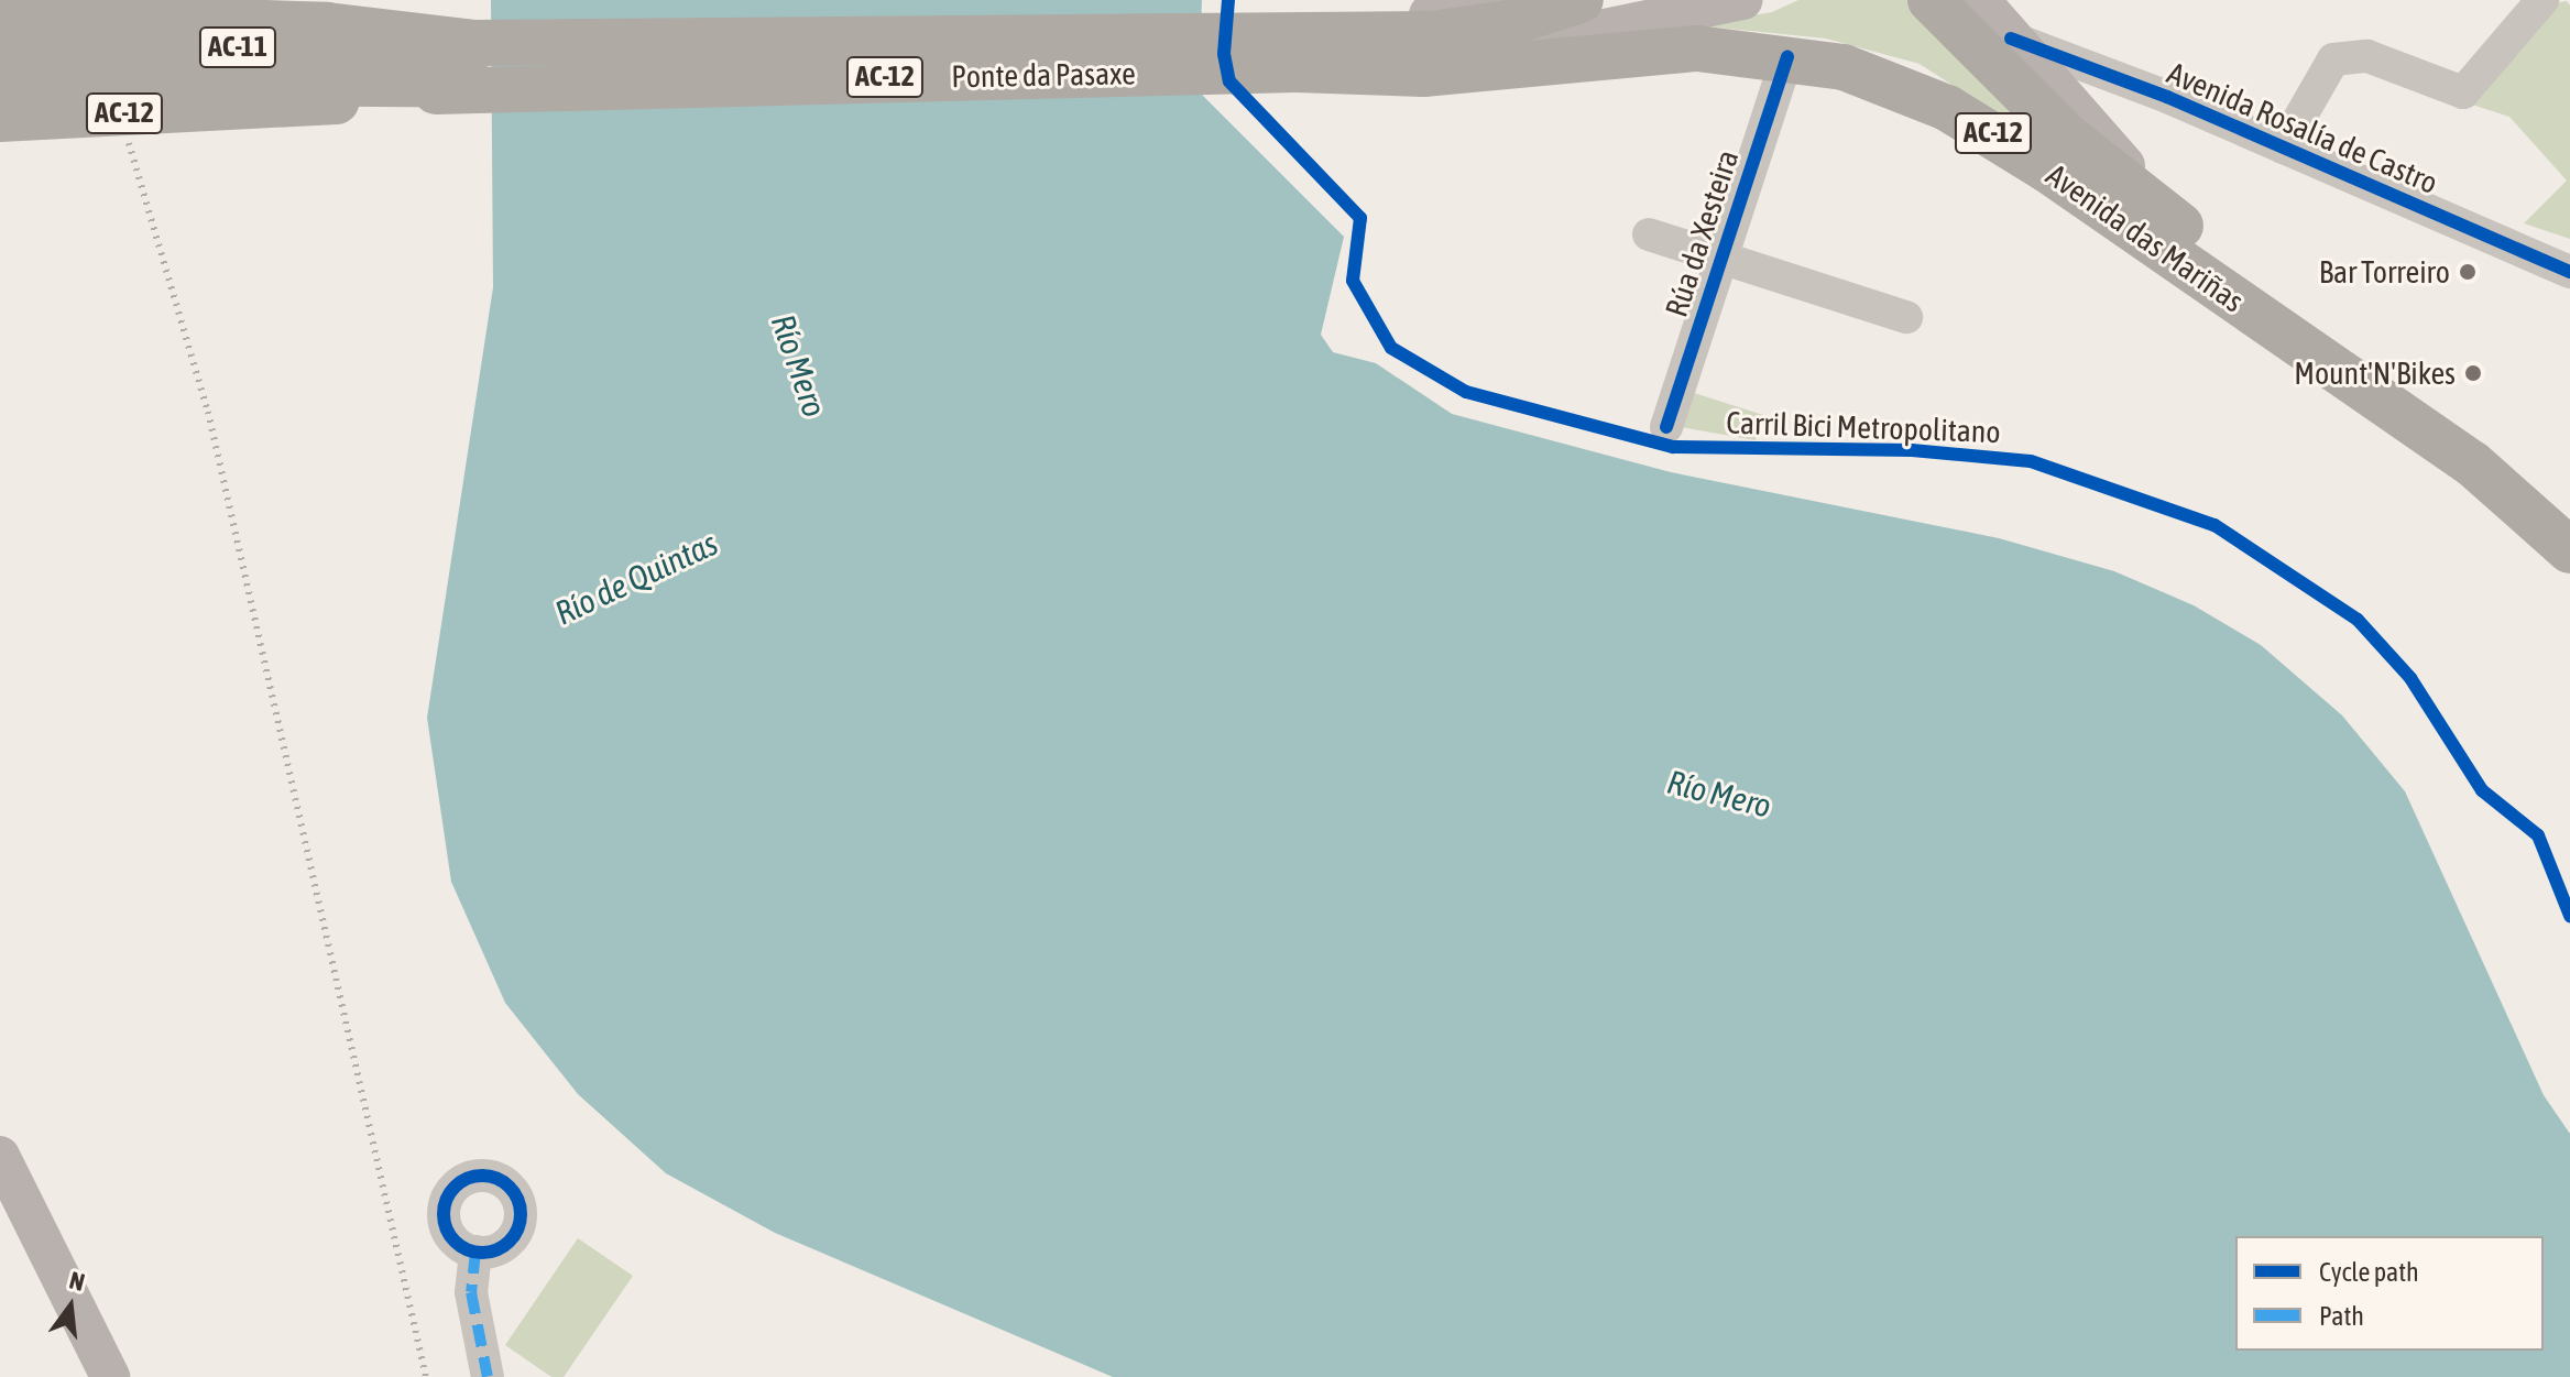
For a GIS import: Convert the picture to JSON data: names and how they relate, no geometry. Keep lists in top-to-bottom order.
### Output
{
  "streets": {
    "highway": [
      "AC-11",
      "Ponte da Pasaxe",
      "AC-12",
      "Avenida das Mariñas"
    ],
    "street": ["Avenida Rosalía de Castro", "Rúa da Xesteira"],
    "cycle path": ["Carril Bici Metropolitano"]
  },
  "crossings": [
    ["AC-11", "Ponte da Pasaxe"],
    ["AC-11", "AC-12"],
    ["Ponte da Pasaxe", "AC-12"],
    ["Ponte da Pasaxe", "Avenida das Mariñas"],
    ["AC-12", "Avenida das Mariñas"],
    ["Rúa da Xesteira", "Avenida das Mariñas"]
  ],
  "water": ["Río Mero", "Río de Quintas"],
  "places": ["Bar Torreiro", "Mount'N'Bikes"],
  "legend": ["Cycle path", "Path"],
  "north": "top"
}
